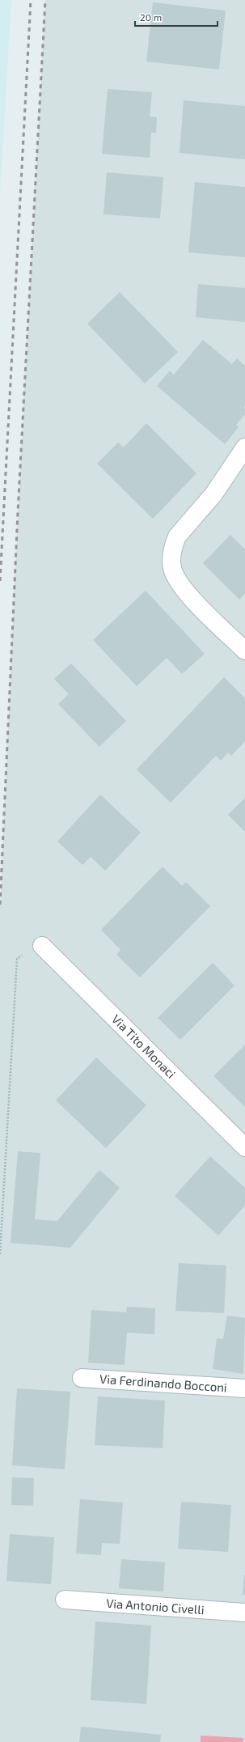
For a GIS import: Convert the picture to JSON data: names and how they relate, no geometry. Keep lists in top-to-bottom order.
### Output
{
  "streets": {
    "street": ["Via Tito Monaci", "Via Ferdinando Bocconi", "Via Antonio Civelli"]
  },
  "scale_bar": "20 m"
}
